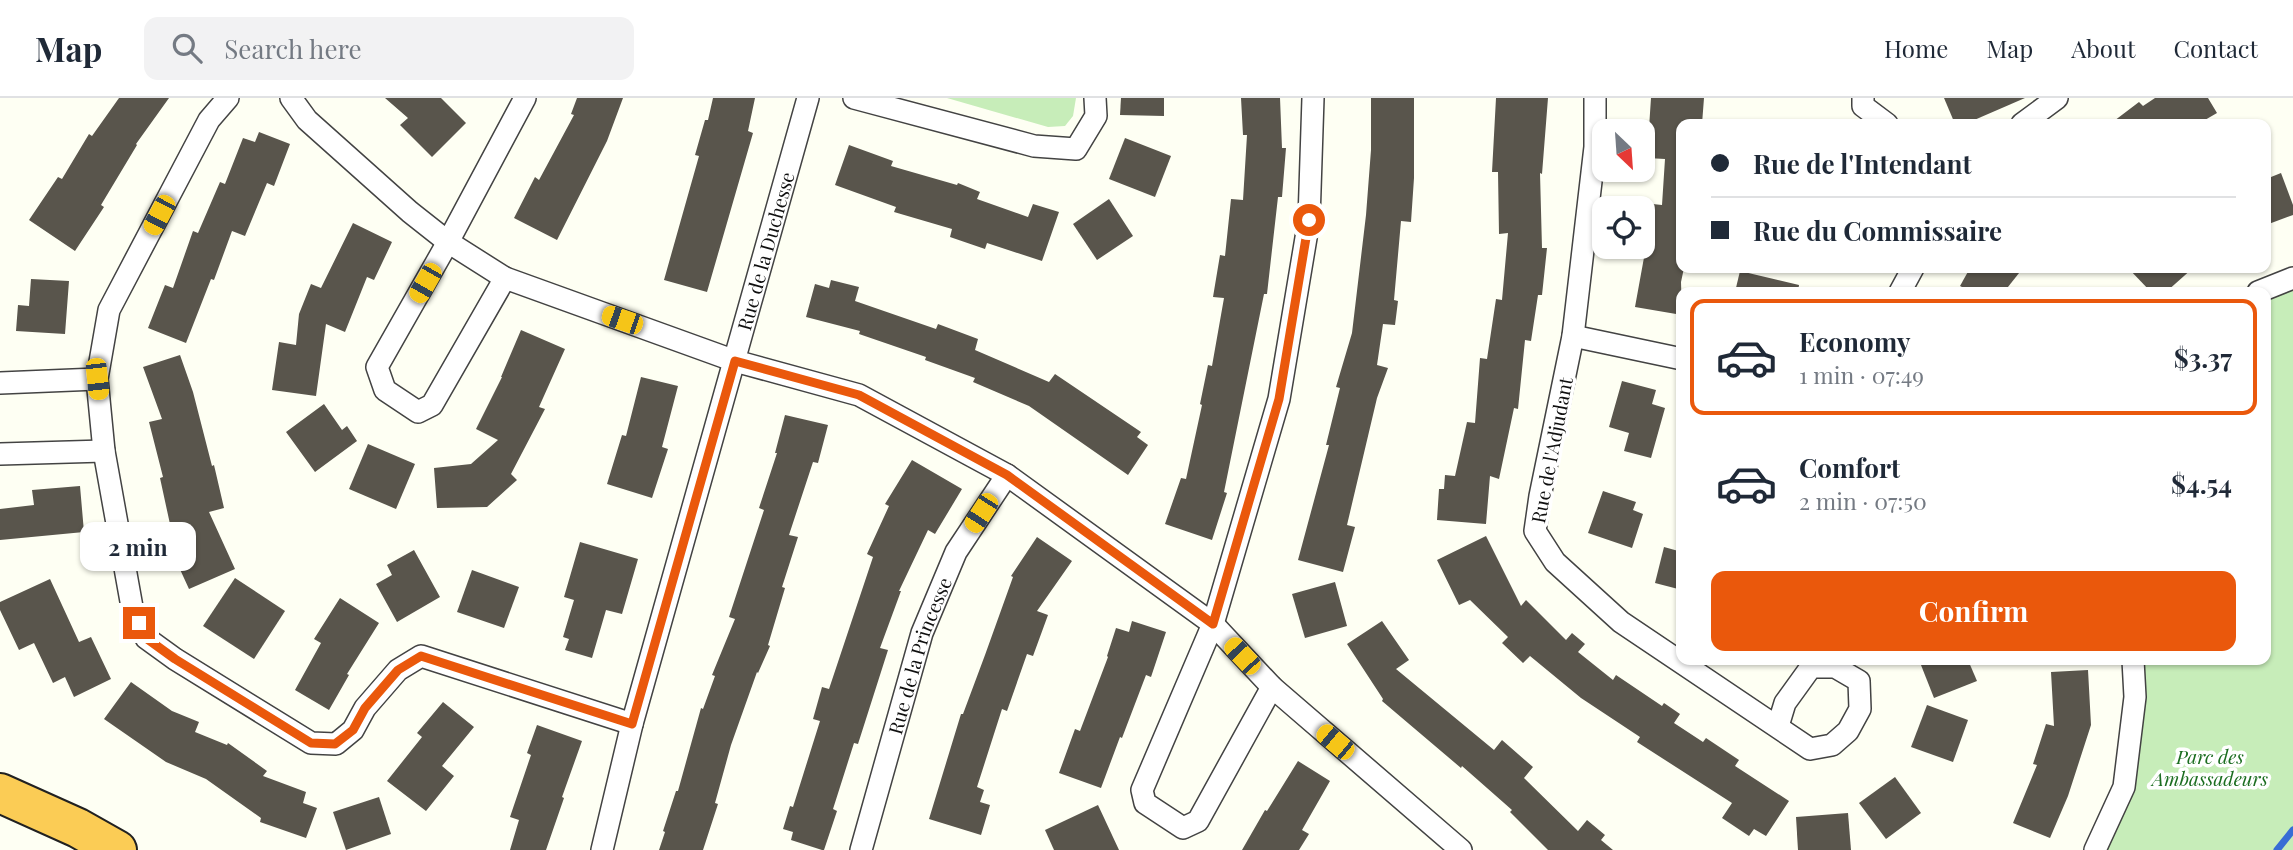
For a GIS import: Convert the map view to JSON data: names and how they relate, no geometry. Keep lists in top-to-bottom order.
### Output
{
  "streets": {
    "street": ["Rue de la Duchesse", "Rue de l'Adjudant", "Rue de la Princesse"]
  },
  "parks": ["Parc des Ambassadeurs"],
  "north": "bottom right",
  "page": {
    "header": "Map",
    "search": "Search here",
    "nav": [
      "Home",
      "Map",
      "About",
      "Contact"
    ],
    "banner": ["Rue de l'Intendant", "Rue du Commissaire"],
    "list": [
      {
        "name": "Economy",
        "note": "1 min · 07:49",
        "value": "$3.37"
      },
      {
        "name": "Comfort",
        "note": "2 min · 07:50",
        "value": "$4.54"
      }
    ],
    "bubble": "2 min",
    "buttons": "Confirm"
  }
}
